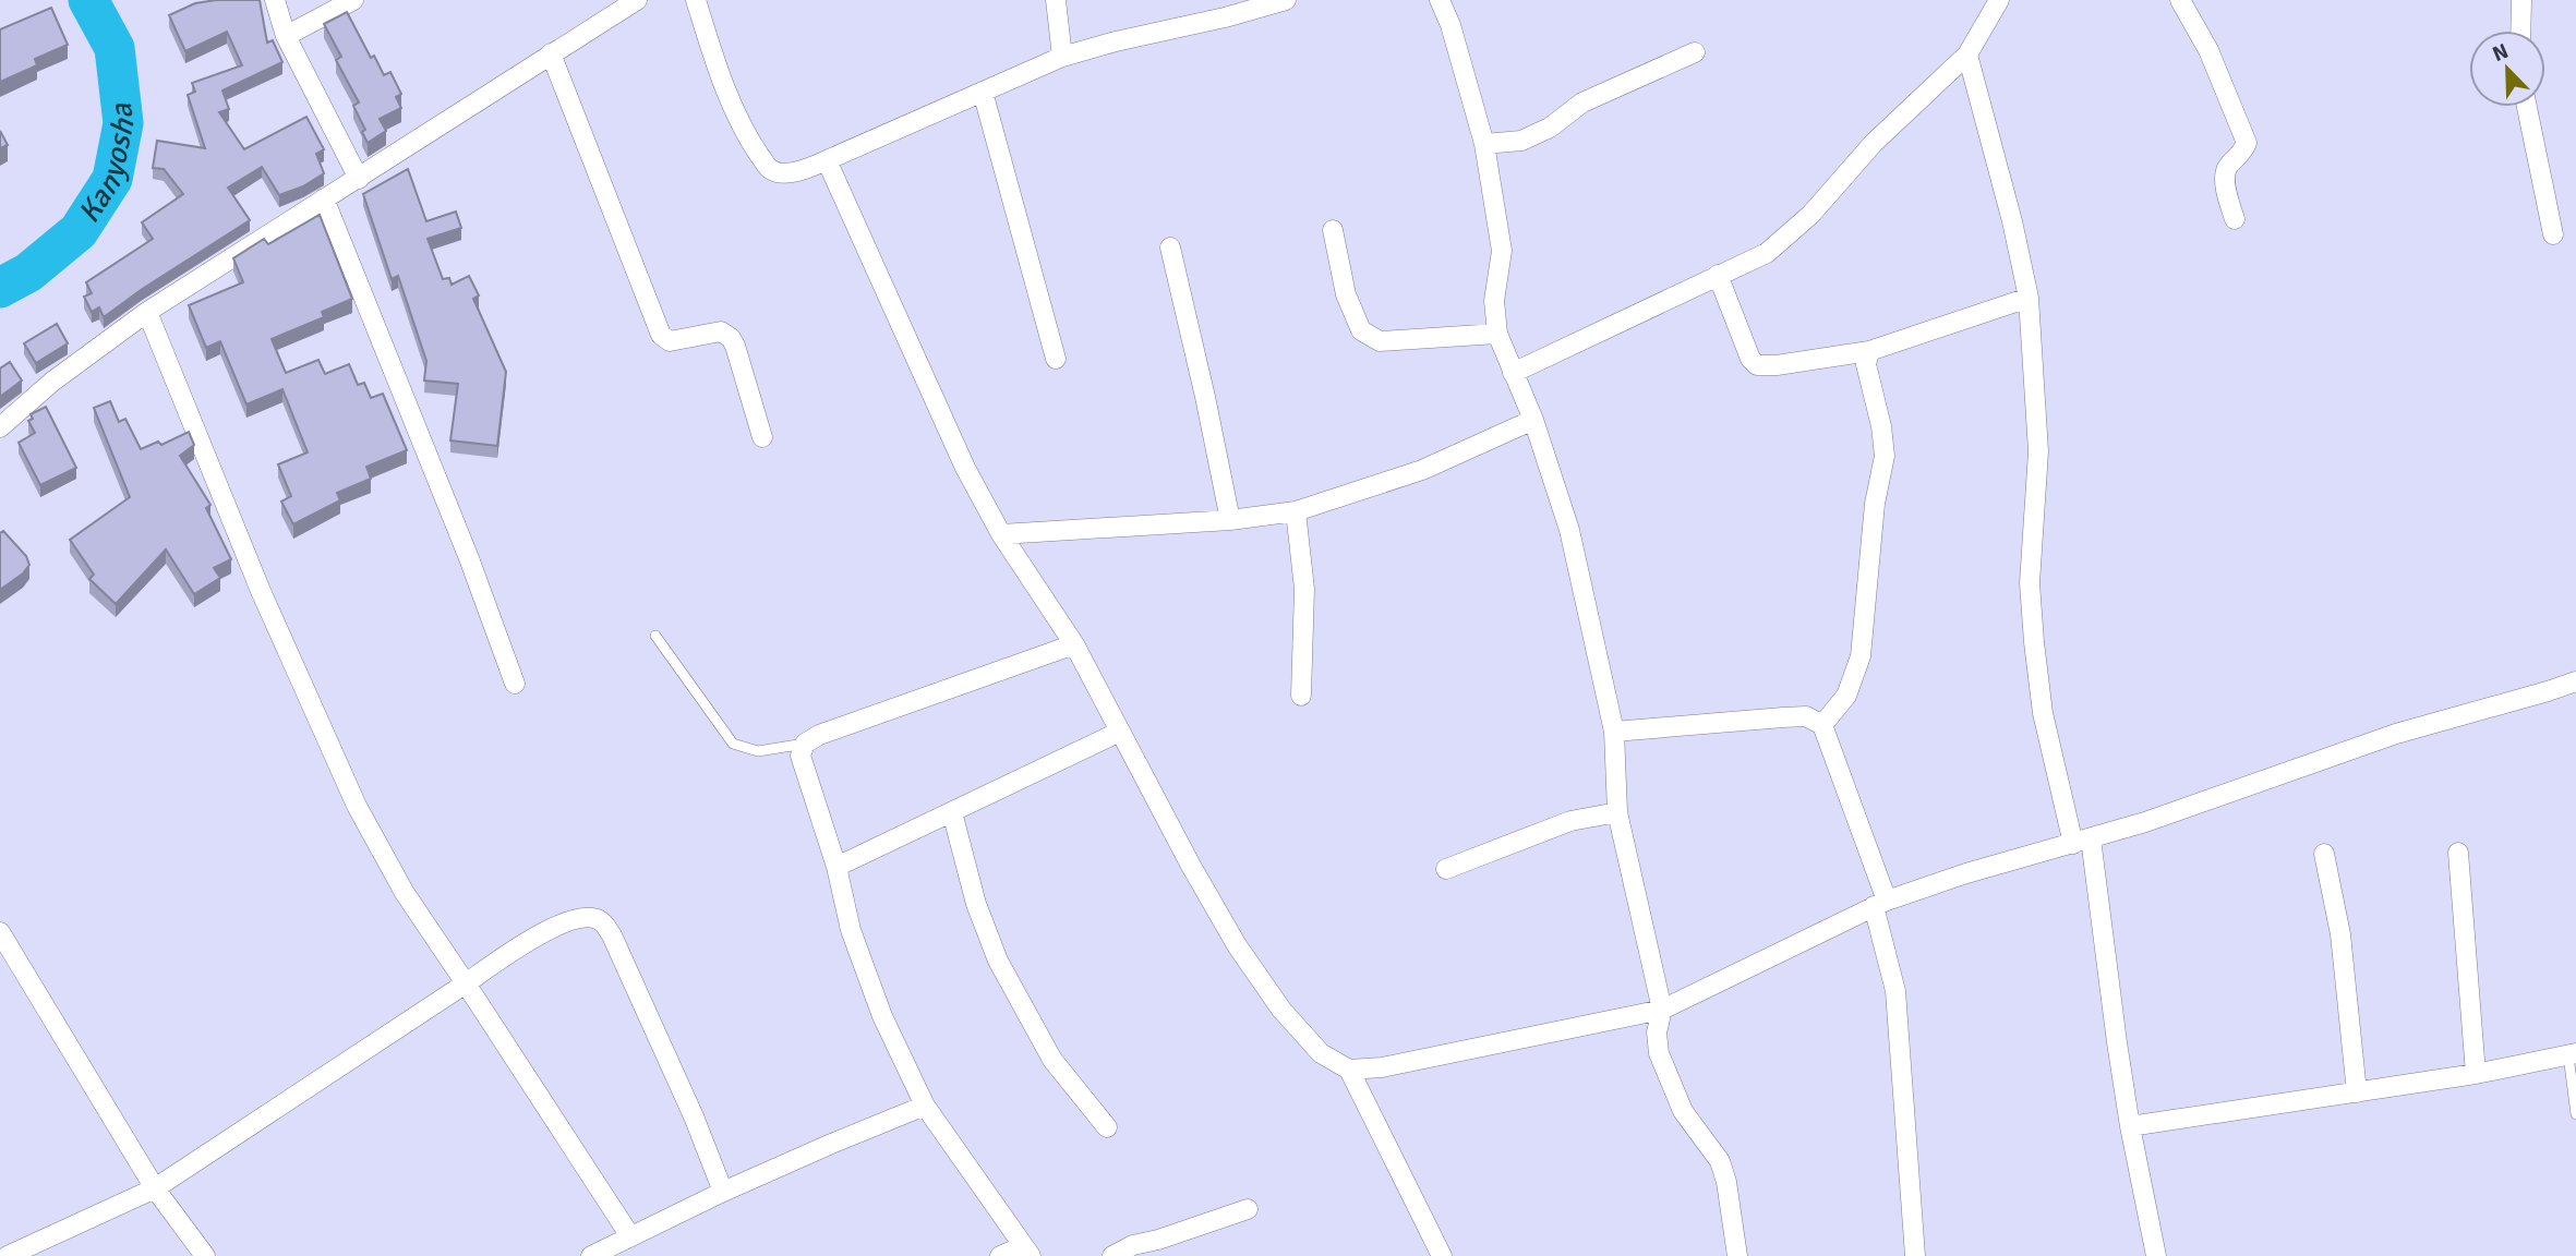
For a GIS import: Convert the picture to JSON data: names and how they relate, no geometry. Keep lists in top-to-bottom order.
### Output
{
  "water": ["Kanyosha"],
  "north": "top left"
}
